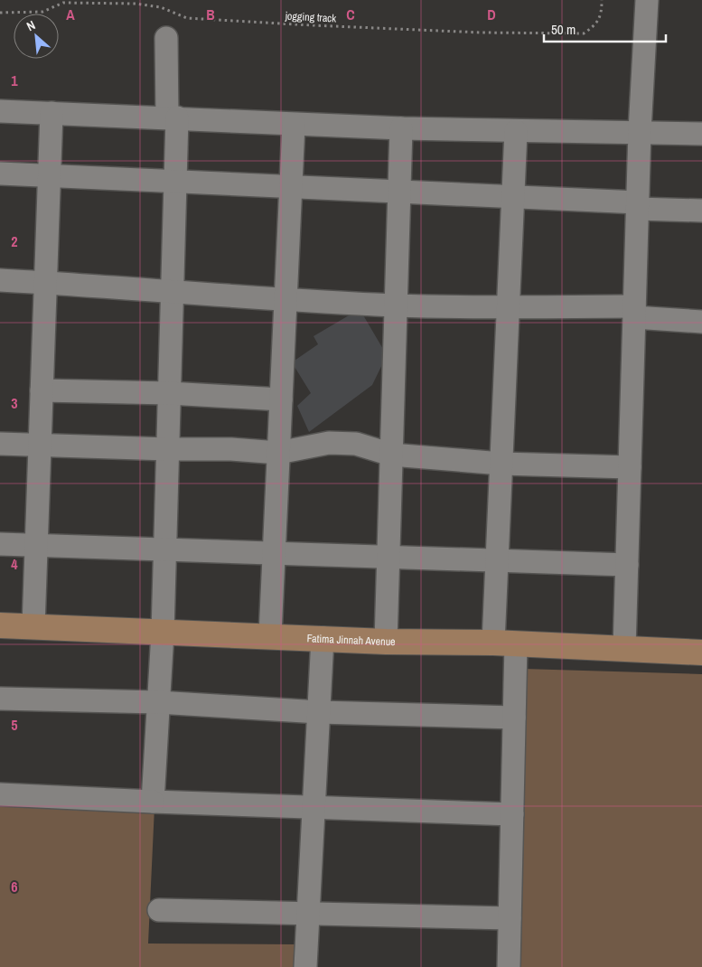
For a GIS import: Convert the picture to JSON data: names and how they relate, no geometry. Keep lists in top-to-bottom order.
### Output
{
  "streets": {
    "main road": ["Fatima Jinnah Avenue"],
    "path": ["jogging track"]
  },
  "scale_bar": "50 m",
  "north": "top left",
  "grid": {
    "columns": [
      "A",
      "B",
      "C",
      "D"
    ],
    "rows": [
      "1",
      "2",
      "3",
      "4",
      "5",
      "6"
    ]
  }
}
